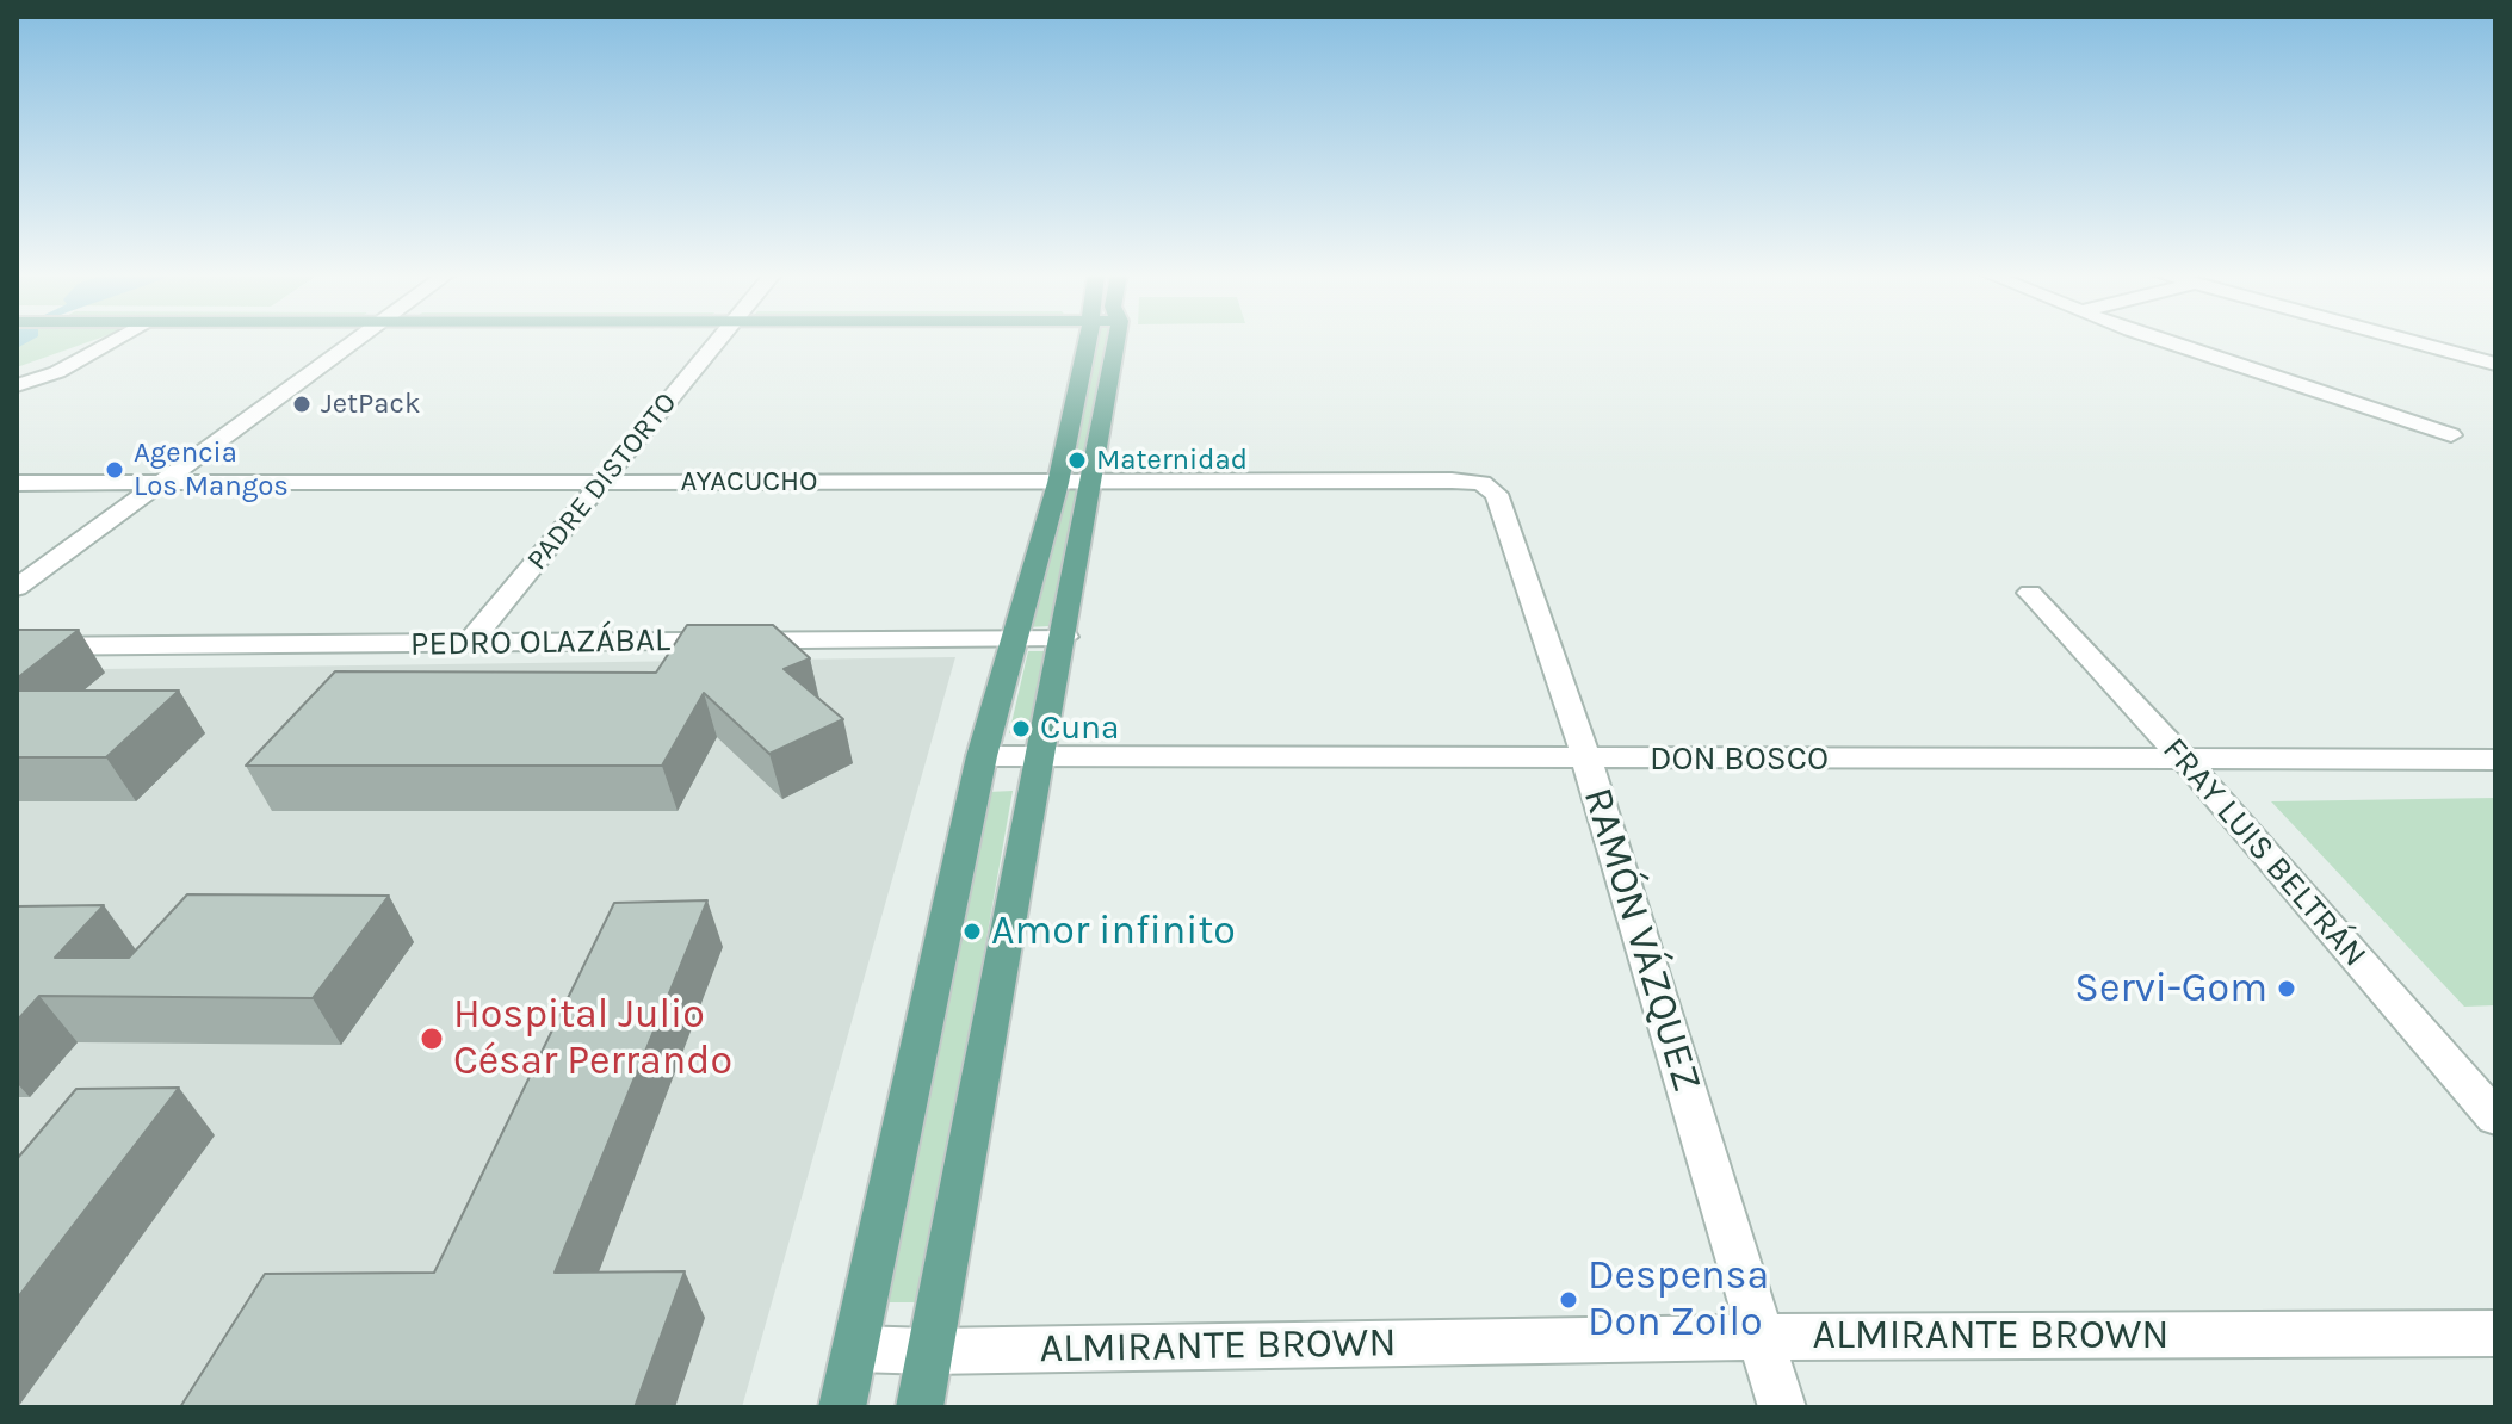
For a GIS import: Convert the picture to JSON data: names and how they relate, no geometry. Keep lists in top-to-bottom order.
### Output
{
  "streets": {
    "street": [
      "PADRE DISTORTO",
      "AYACUCHO",
      "PEDRO OLAZÁBAL",
      "DON BOSCO",
      "FRAY LUIS BELTRÁN",
      "RAMÓN VÁZQUEZ",
      "ALMIRANTE BROWN"
    ]
  },
  "crossings": [
    ["PADRE DISTORTO", "AYACUCHO"],
    ["PADRE DISTORTO", "PEDRO OLAZÁBAL"],
    ["AYACUCHO", "RAMÓN VÁZQUEZ"],
    ["DON BOSCO", "FRAY LUIS BELTRÁN"],
    ["DON BOSCO", "RAMÓN VÁZQUEZ"],
    ["RAMÓN VÁZQUEZ", "ALMIRANTE BROWN"]
  ],
  "places": [
    "JetPack",
    "Maternidad",
    "Agencia Los Mangos",
    "Cuna",
    "Amor infinito",
    "Servi-Gom",
    "Hospital Julio César Perrando",
    "Despensa Don Zoilo"
  ]
}
